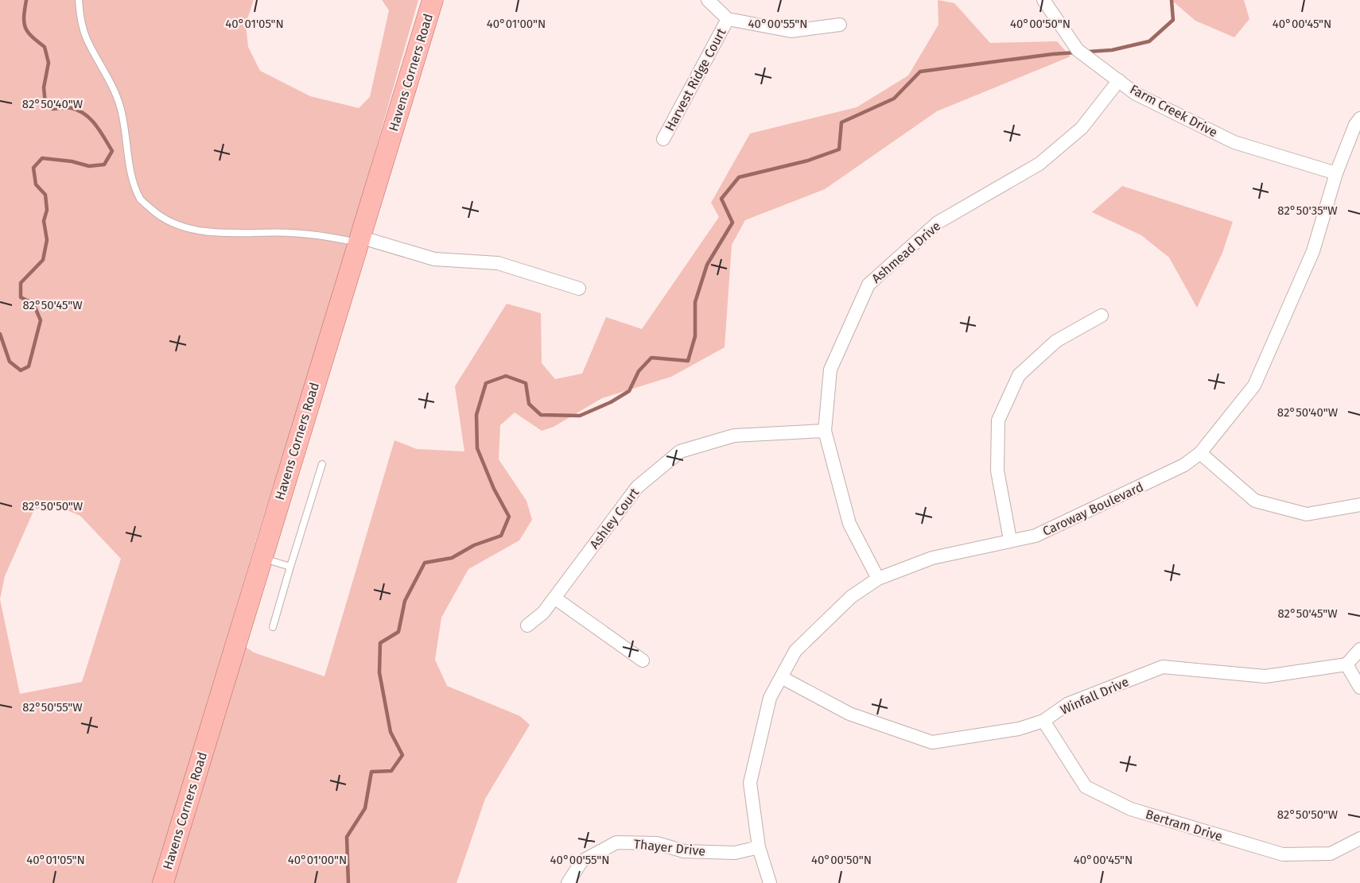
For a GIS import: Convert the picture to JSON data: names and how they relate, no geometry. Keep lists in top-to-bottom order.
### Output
{
  "streets": {
    "main road": ["Havens Corners Road"],
    "street": [
      "Harvest Ridge Court",
      "Farm Creek Drive",
      "Ashmead Drive",
      "Caroway Boulevard",
      "Ashley Court",
      "Winfall Drive",
      "Bertram Drive",
      "Thayer Drive"
    ]
  },
  "crossings": [
    ["Farm Creek Drive", "Ashmead Drive"],
    ["Farm Creek Drive", "Caroway Boulevard"],
    ["Ashmead Drive", "Caroway Boulevard"],
    ["Ashmead Drive", "Ashley Court"],
    ["Caroway Boulevard", "Winfall Drive"],
    ["Caroway Boulevard", "Thayer Drive"],
    ["Winfall Drive", "Bertram Drive"]
  ],
  "coordinates": [
    "40°01'05\"N",
    "40°01'00\"N",
    "40°00'55\"N",
    "40°00'50\"N",
    "40°00'45\"N",
    "82°50'40\"W",
    "82°50'35\"W",
    "82°50'45\"W",
    "82°50'50\"W",
    "82°50'55\"W"
  ]
}
